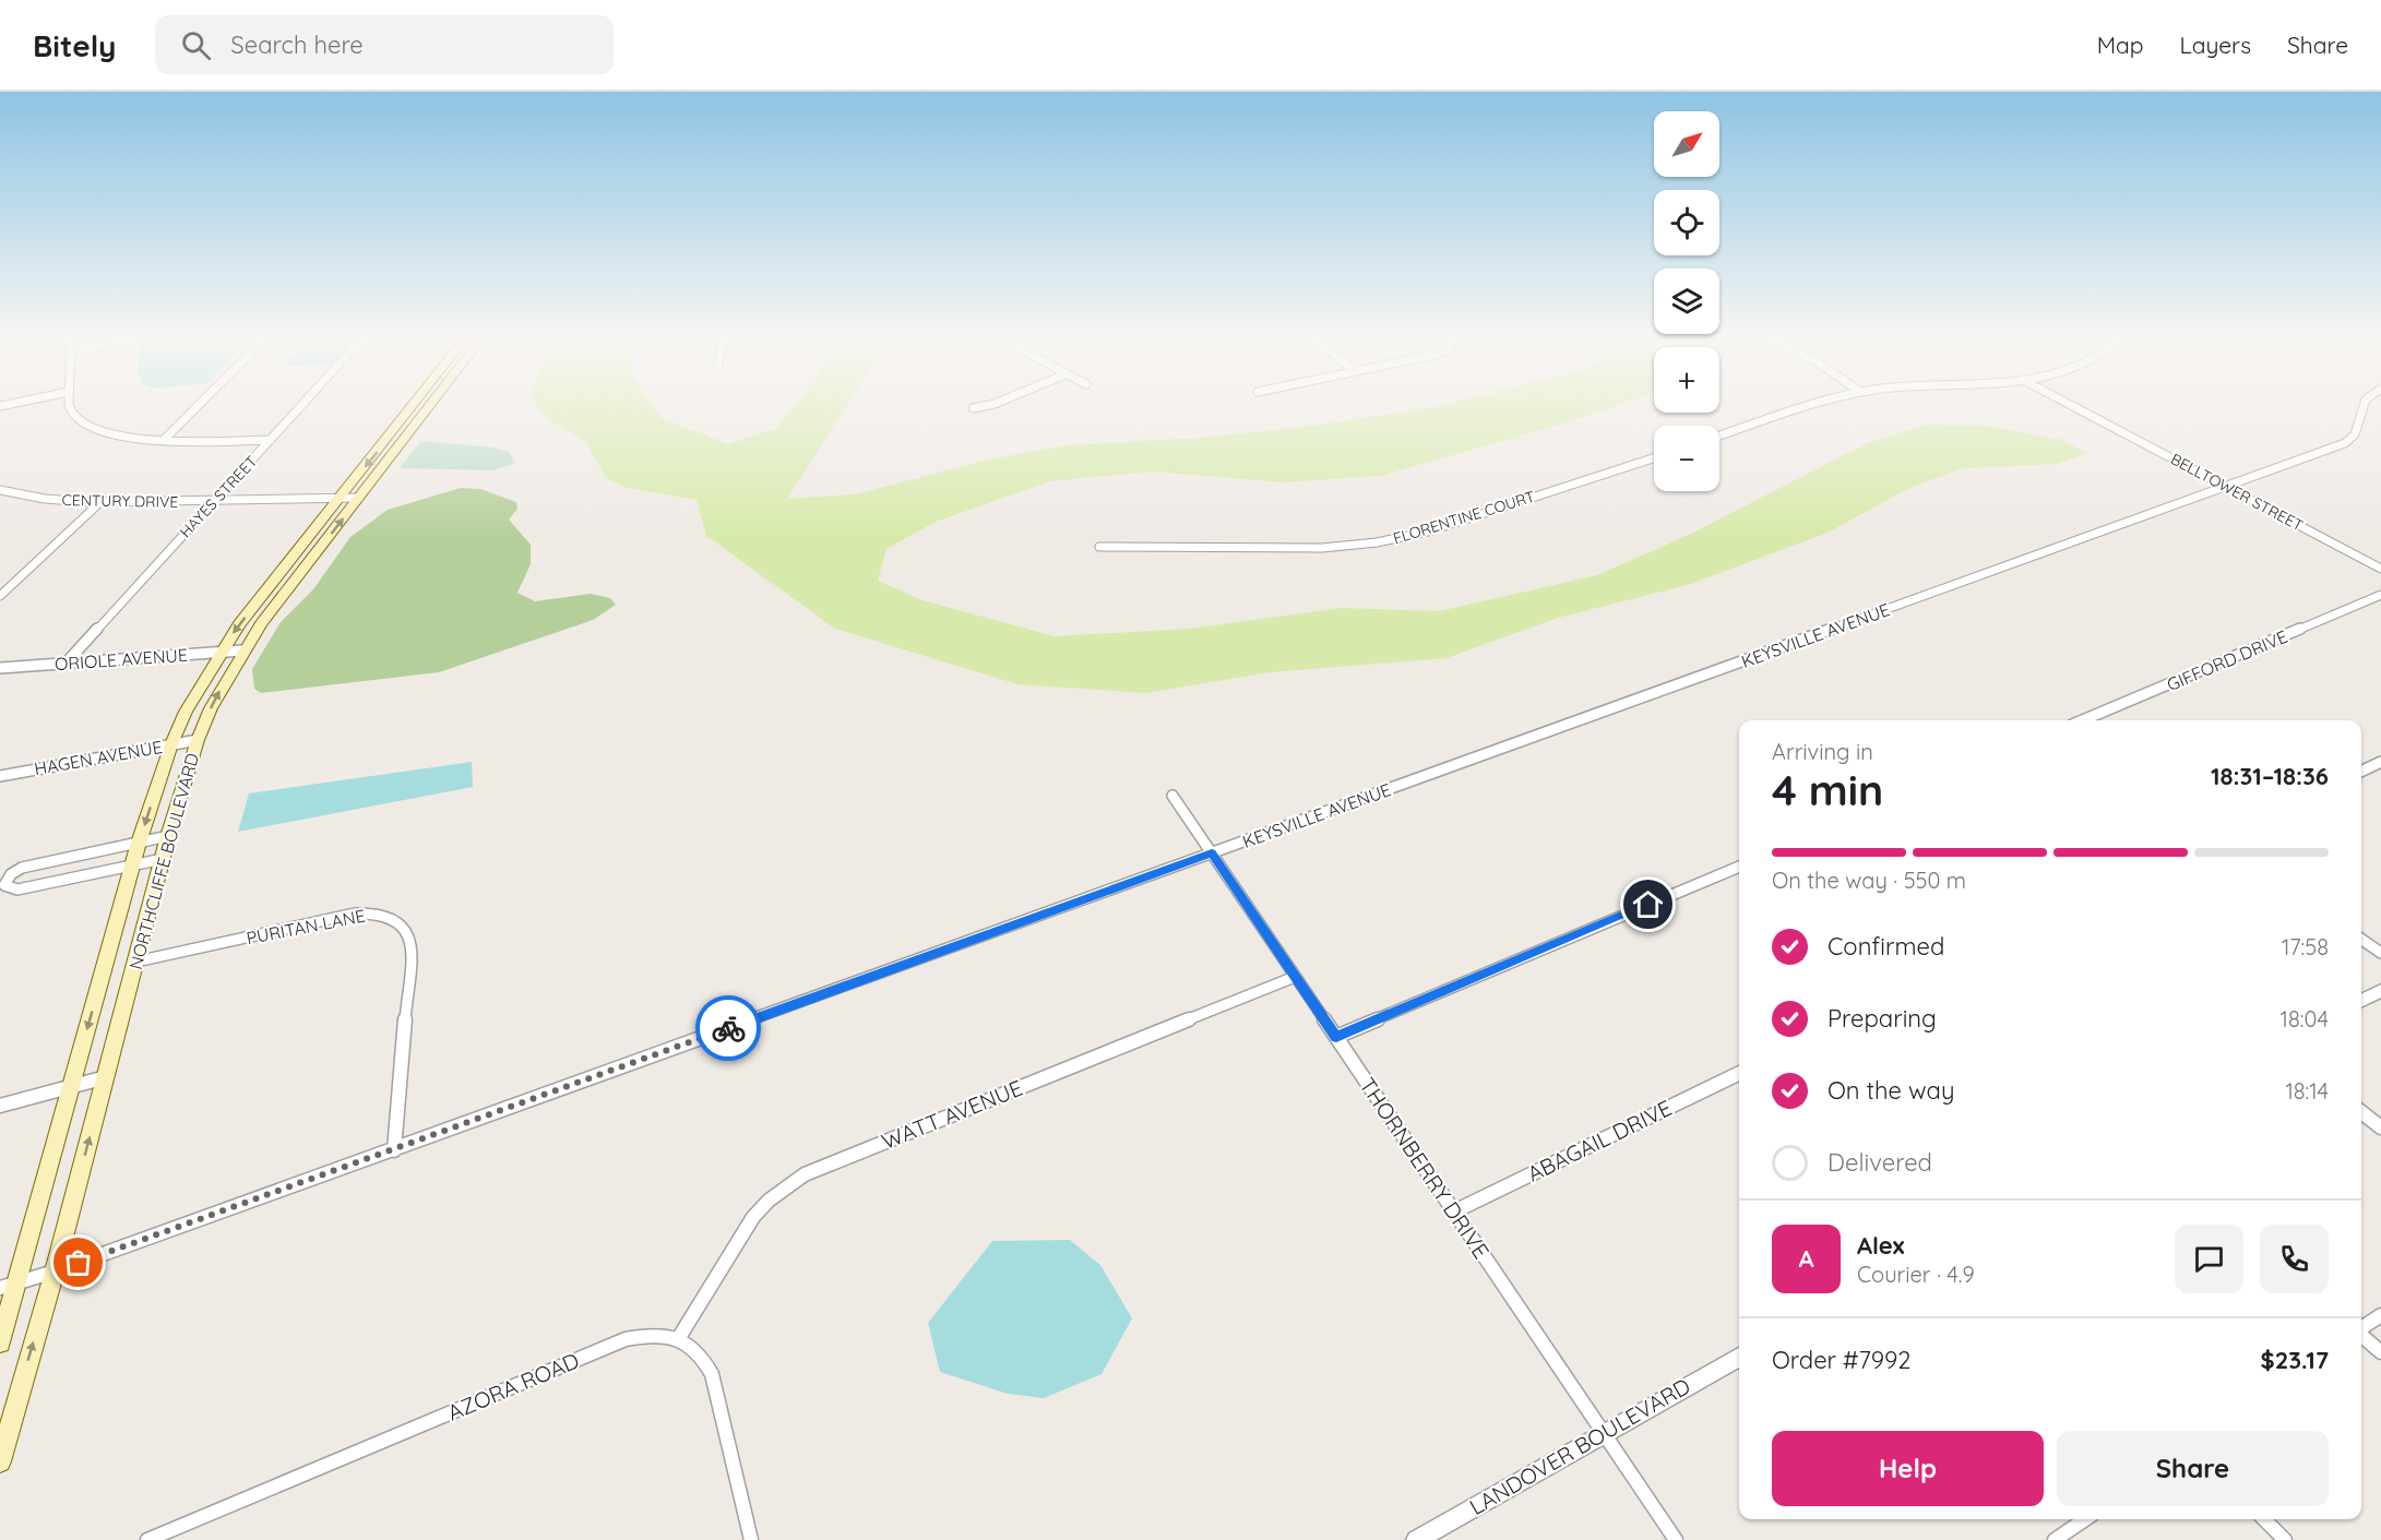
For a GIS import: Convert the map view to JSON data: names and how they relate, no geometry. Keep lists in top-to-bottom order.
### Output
{
  "streets": {
    "main road": ["NORTHCLIFFE BOULEVARD"],
    "street": [
      "BELLTOWER STREET",
      "HAYES STREET",
      "CENTURY DRIVE",
      "FLORENTINE COURT",
      "KEYSVILLE AVENUE",
      "ORIOLE AVENUE",
      "GIFFORD DRIVE",
      "HAGEN AVENUE",
      "PURITAN LANE",
      "WATT AVENUE",
      "ABAGAIL DRIVE",
      "THORNBERRY DRIVE",
      "AZORA ROAD",
      "LANDOVER BOULEVARD"
    ]
  },
  "crossings": [
    ["BELLTOWER STREET", "KEYSVILLE AVENUE"],
    ["HAYES STREET", "CENTURY DRIVE"],
    ["HAYES STREET", "ORIOLE AVENUE"],
    ["CENTURY DRIVE", "NORTHCLIFFE BOULEVARD"],
    ["KEYSVILLE AVENUE", "NORTHCLIFFE BOULEVARD"],
    ["KEYSVILLE AVENUE", "PURITAN LANE"],
    ["KEYSVILLE AVENUE", "THORNBERRY DRIVE"],
    ["ORIOLE AVENUE", "NORTHCLIFFE BOULEVARD"],
    ["HAGEN AVENUE", "NORTHCLIFFE BOULEVARD"],
    ["NORTHCLIFFE BOULEVARD", "PURITAN LANE"],
    ["WATT AVENUE", "THORNBERRY DRIVE"],
    ["WATT AVENUE", "AZORA ROAD"],
    ["ABAGAIL DRIVE", "THORNBERRY DRIVE"],
    ["THORNBERRY DRIVE", "LANDOVER BOULEVARD"]
  ],
  "north": "top right",
  "page": {
    "header": "Bitely",
    "search": "Search here",
    "nav": ["Map", "Layers", "Share"],
    "map_buttons": ["+", "−"],
    "heading": ["4 min", "Arriving in", "18:31–18:36"],
    "panel": [
      "Alex",
      "Courier · 4.9",
      "Order #7992",
      "$23.17"
    ],
    "bar": "On the way · 550 m",
    "list": [
      ["Confirmed", "17:58"],
      ["Preparing", "18:04"],
      ["On the way", "18:14"],
      "Delivered"
    ],
    "round": "A",
    "buttons": ["Help", "Share"]
  }
}
